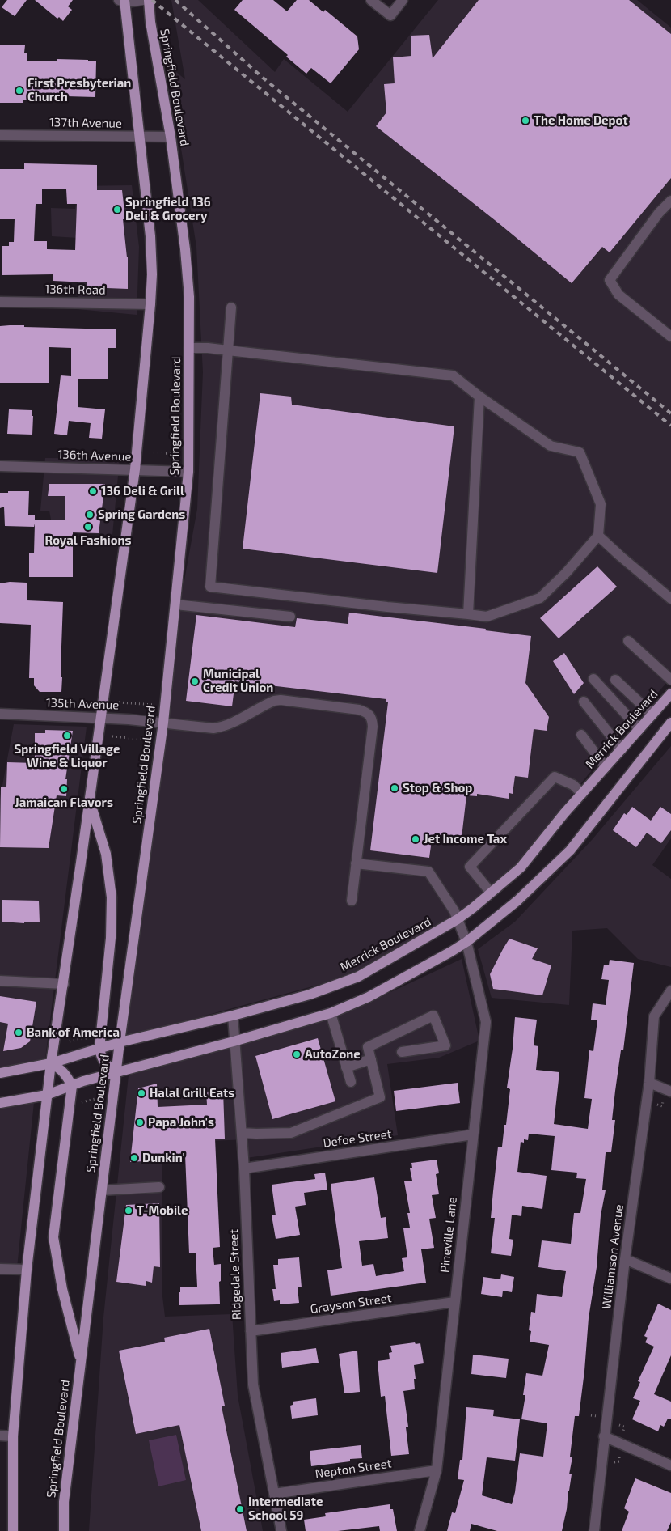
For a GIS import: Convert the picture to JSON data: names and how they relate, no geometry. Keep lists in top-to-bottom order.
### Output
{
  "streets": {
    "main road": ["Springfield Boulevard", "Merrick Boulevard"],
    "street": [
      "137th Avenue",
      "136th Road",
      "136th Avenue",
      "135th Avenue",
      "Defoe Street",
      "Pineville Lane",
      "Williamson Avenue",
      "Ridgedale Street",
      "Grayson Street",
      "Nepton Street"
    ]
  },
  "crossings": [
    ["Springfield Boulevard", "137th Avenue"],
    ["Springfield Boulevard", "136th Avenue"],
    ["Springfield Boulevard", "135th Avenue"],
    ["Springfield Boulevard", "Merrick Boulevard"],
    ["135th Avenue", "Pineville Lane"],
    ["Merrick Boulevard", "Pineville Lane"],
    ["Merrick Boulevard", "Ridgedale Street"],
    ["Defoe Street", "Pineville Lane"],
    ["Defoe Street", "Ridgedale Street"],
    ["Pineville Lane", "Grayson Street"],
    ["Pineville Lane", "Nepton Street"],
    ["Ridgedale Street", "Grayson Street"],
    ["Ridgedale Street", "Nepton Street"]
  ],
  "places": [
    "First Presbyterian Church",
    "The Home Depot",
    "Springfield 136 Deli & Grocery",
    "136 Deli & Grill",
    "Spring Gardens",
    "Royal Fashions",
    "Municipal Credit Union",
    "Springfield Village Wine & Liquor",
    "Stop & Shop",
    "Jamaican Flavors",
    "Jet Income Tax",
    "Bank of America",
    "AutoZone",
    "Halal Grill Eats",
    "Papa John's",
    "Dunkin'",
    "T-Mobile",
    "Intermediate School 59"
  ]
}
